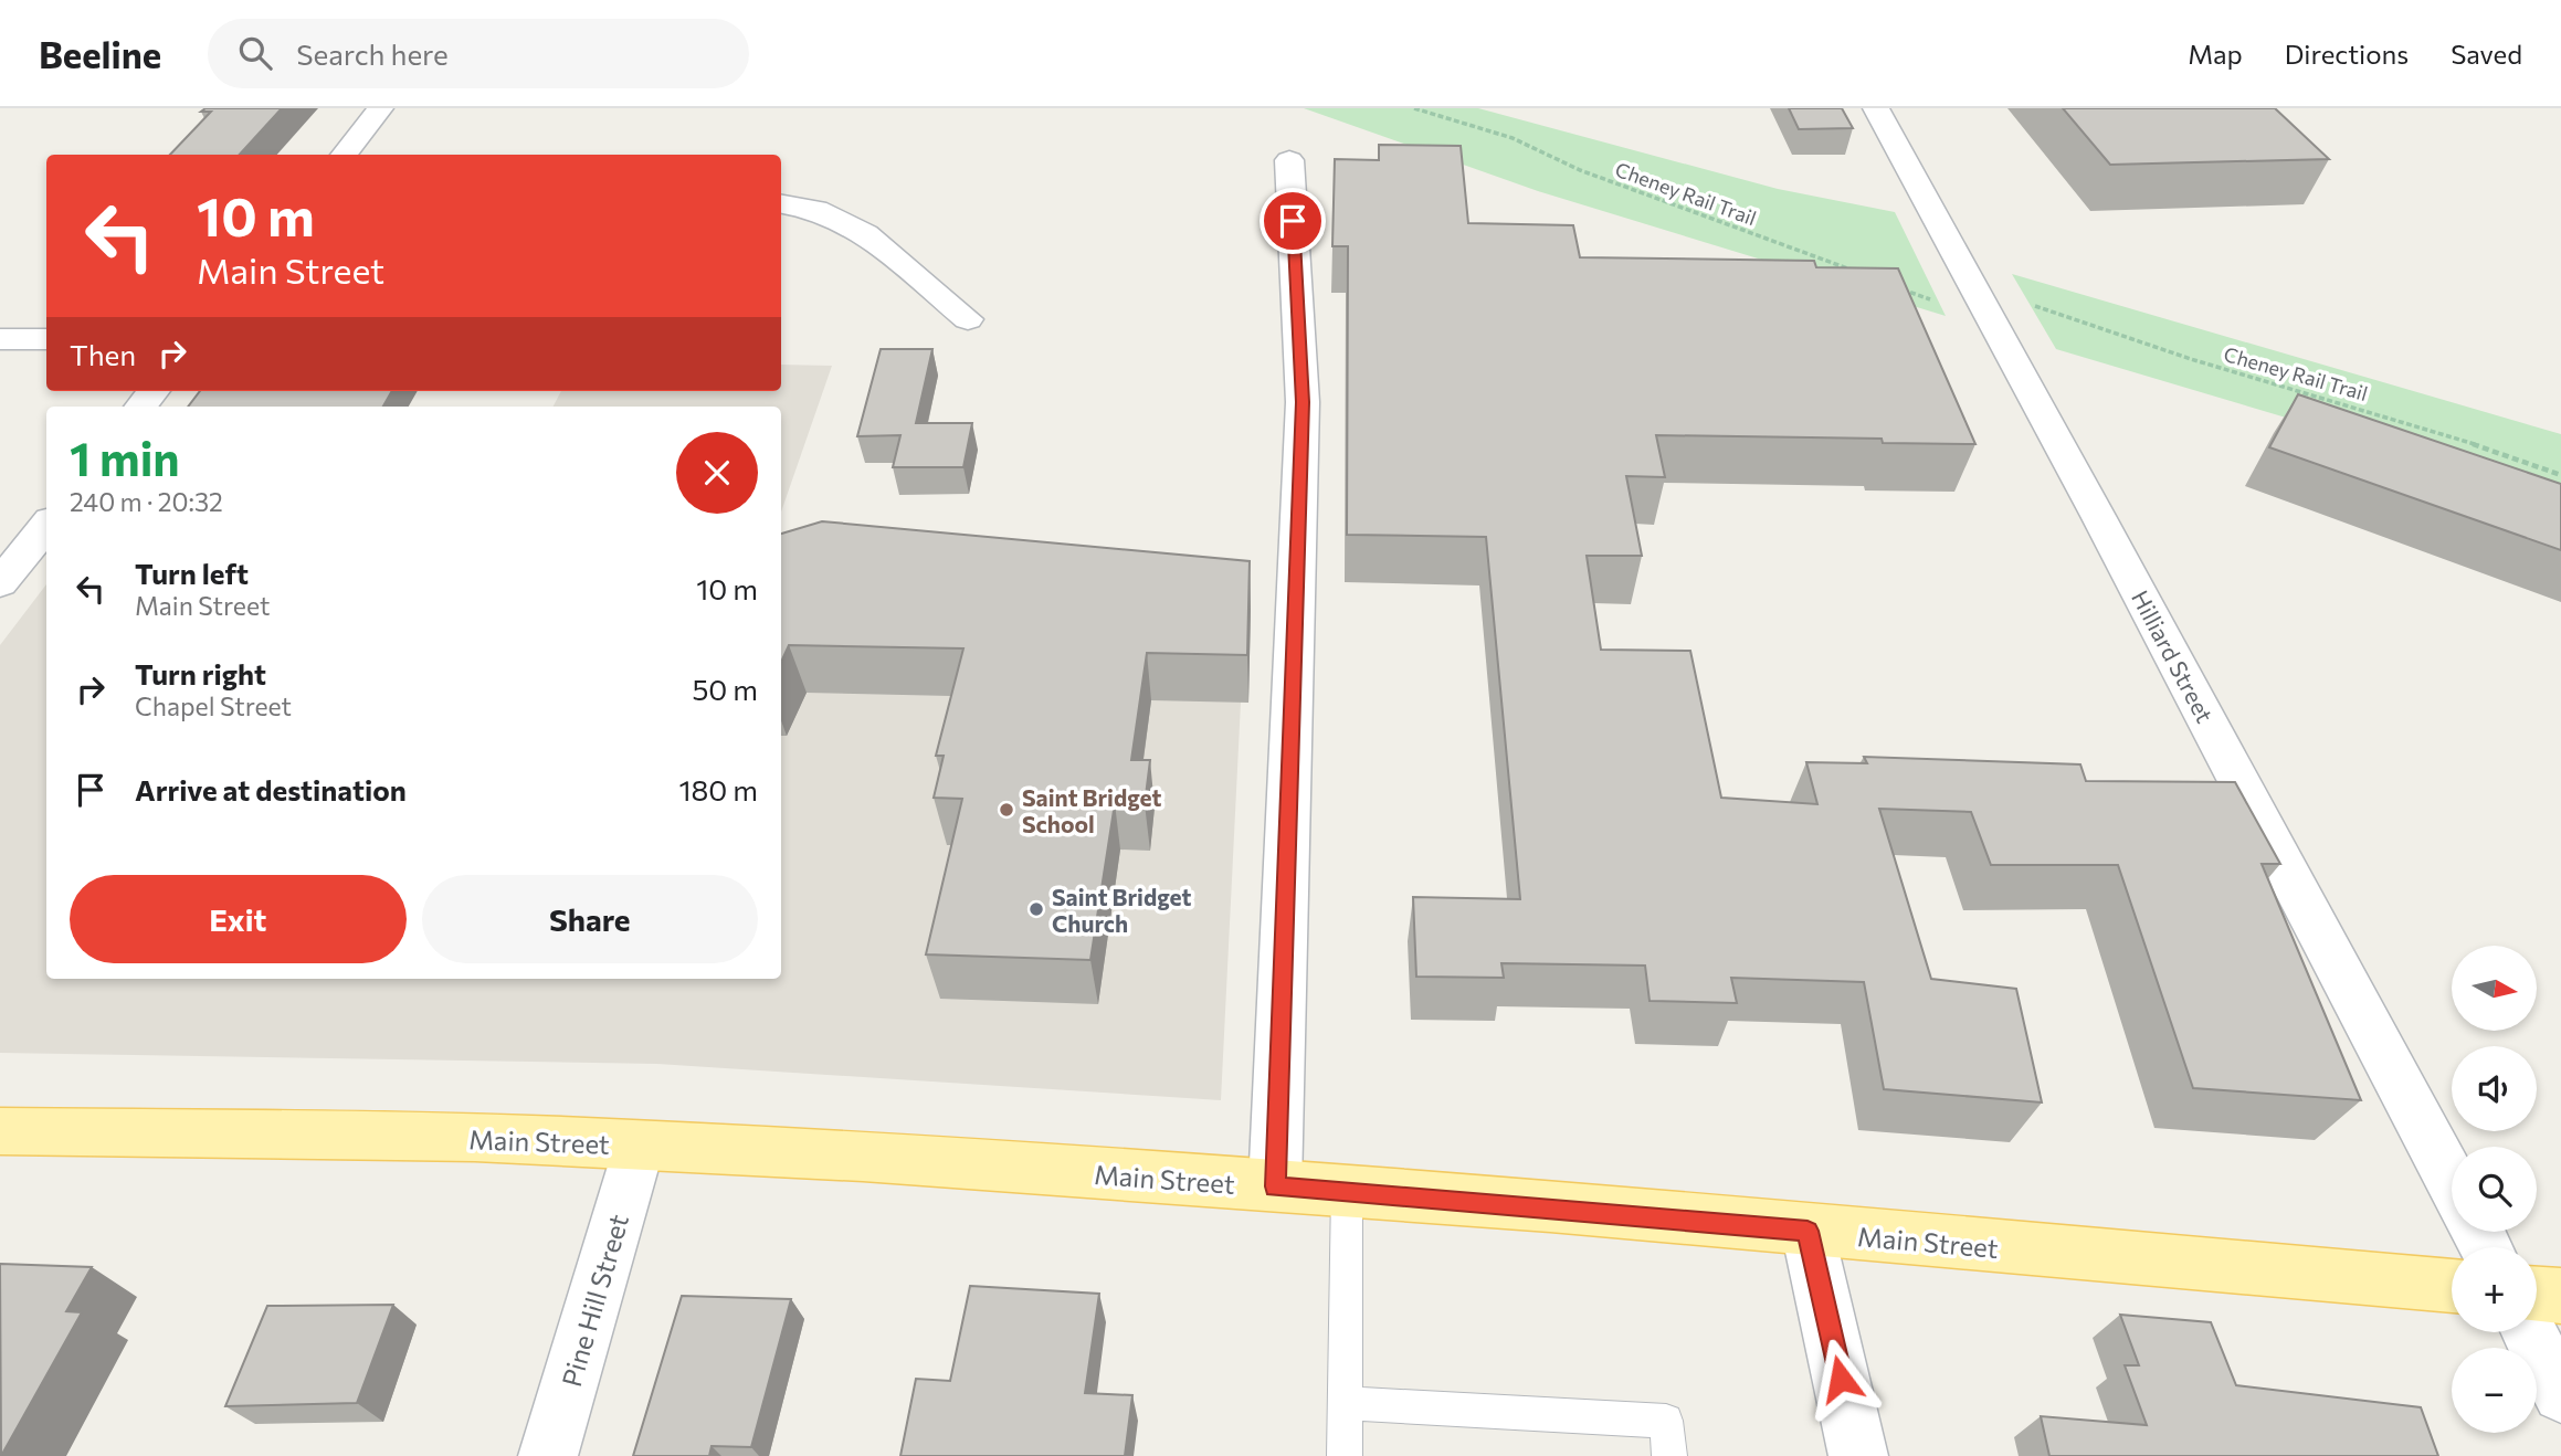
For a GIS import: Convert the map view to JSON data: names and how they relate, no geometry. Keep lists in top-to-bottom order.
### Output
{
  "streets": {
    "main road": ["Main Street"],
    "street": ["Hilliard Street", "Pine Hill Street"],
    "path": ["Cheney Rail Trail"]
  },
  "crossings": [
    ["Main Street", "Pine Hill Street"]
  ],
  "places": ["Saint Bridget School", "Saint Bridget Church"],
  "north": "right",
  "page": {
    "header": "Beeline",
    "search": "Search here",
    "nav": ["Map", "Directions", "Saved"],
    "turn": ["10 m", "Main Street"],
    "then": "Then",
    "heading": ["1 min", "240 m · 20:32"],
    "list": [
      {
        "name": "Turn left",
        "note": "Main Street",
        "value": "10 m"
      },
      {
        "name": "Turn right",
        "note": "Chapel Street",
        "value": "50 m"
      },
      {
        "name": "Arrive at destination",
        "value": "180 m"
      }
    ],
    "buttons": ["Exit", "Share"],
    "map_buttons": ["+", "−"]
  }
}
